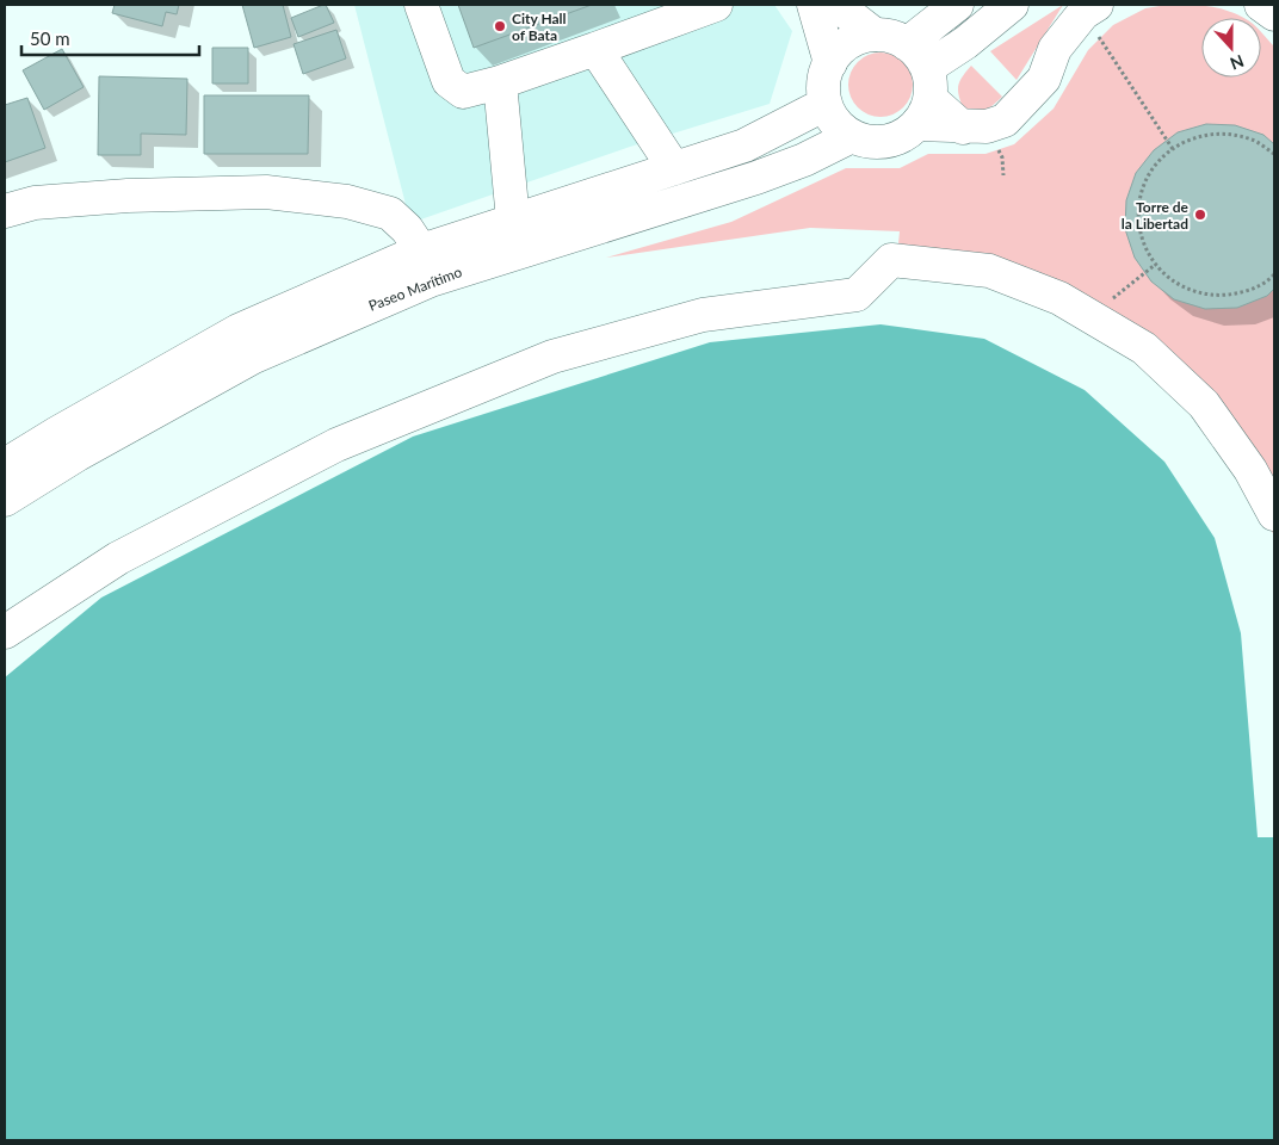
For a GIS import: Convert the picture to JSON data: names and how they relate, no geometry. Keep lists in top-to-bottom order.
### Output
{
  "streets": {
    "main road": ["Paseo Marítimo"]
  },
  "places": ["City Hall of Bata", "Torre de la Libertad"],
  "scale_bar": "50 m",
  "north": "bottom"
}
